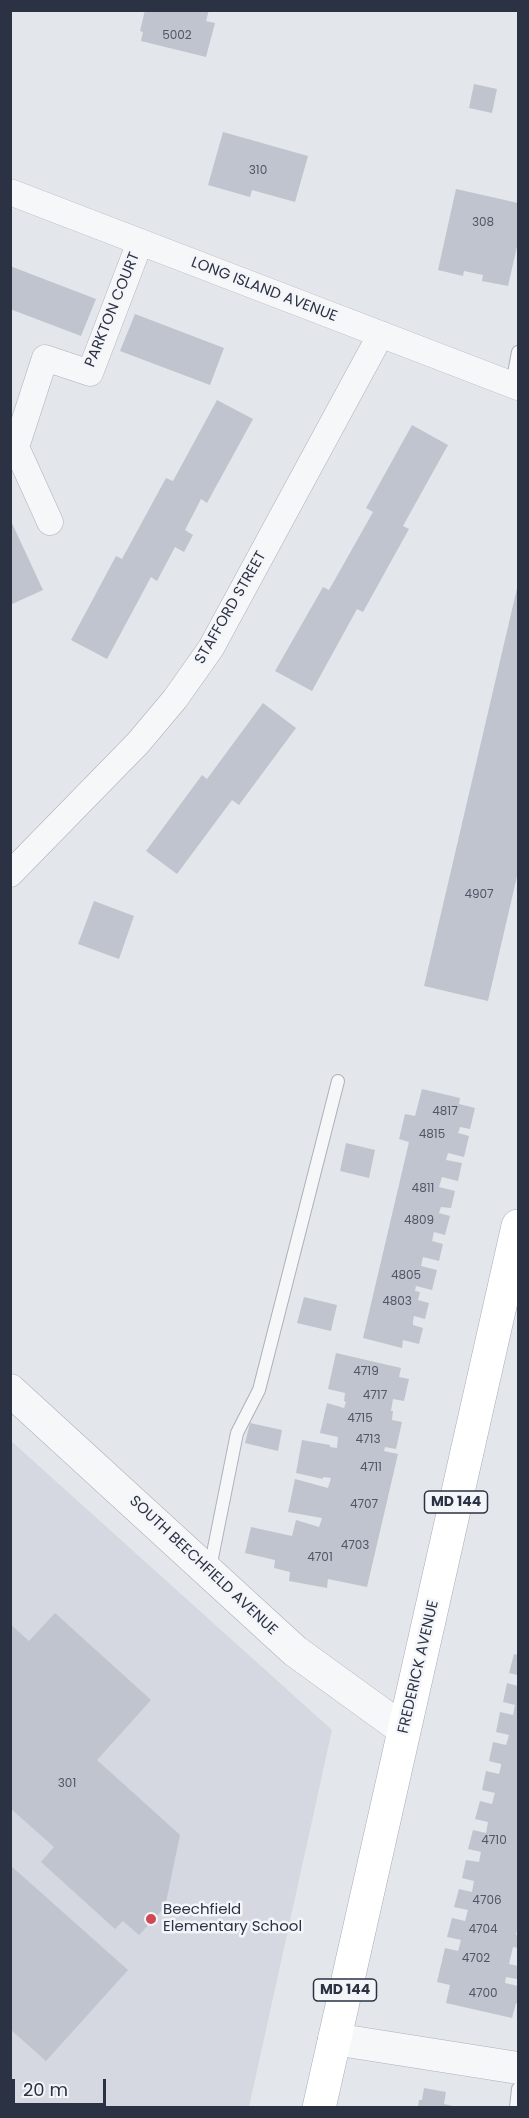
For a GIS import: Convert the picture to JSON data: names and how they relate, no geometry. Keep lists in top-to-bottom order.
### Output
{
  "streets": {
    "main road": ["MD 144", "FREDERICK AVENUE"],
    "street": [
      "LONG ISLAND AVENUE",
      "PARKTON COURT",
      "STAFFORD STREET",
      "SOUTH BEECHFIELD AVENUE"
    ]
  },
  "crossings": [
    ["LONG ISLAND AVENUE", "PARKTON COURT"],
    ["LONG ISLAND AVENUE", "STAFFORD STREET"],
    ["SOUTH BEECHFIELD AVENUE", "FREDERICK AVENUE"]
  ],
  "places": ["Beechfield Elementary School"],
  "house_numbers": [
    "5002",
    "310",
    "308",
    "4907",
    "4817",
    "4815",
    "4811",
    "4809",
    "4805",
    "4803",
    "4719",
    "4717",
    "4715",
    "4713",
    "4711",
    "4707",
    "4703",
    "4701",
    "301",
    "4710",
    "4706",
    "4704",
    "4702",
    "4700"
  ],
  "scale_bar": "20 m"
}
